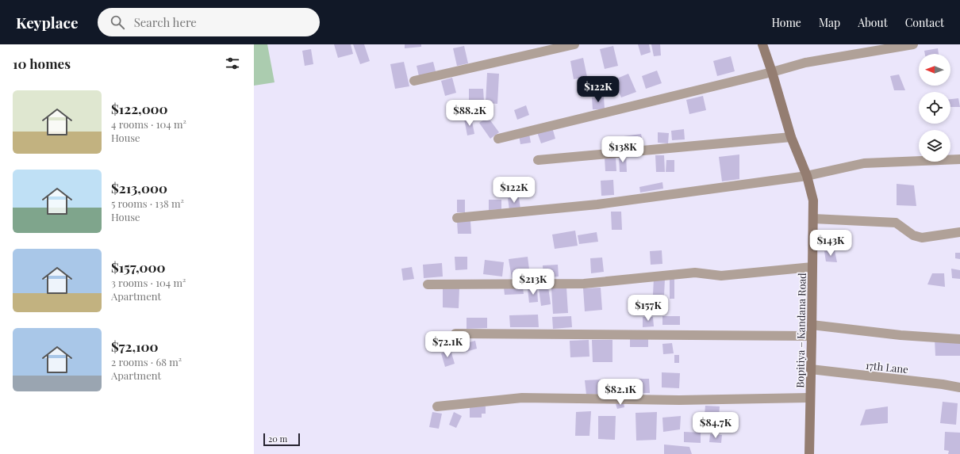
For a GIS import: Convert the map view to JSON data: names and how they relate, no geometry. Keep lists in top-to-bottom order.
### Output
{
  "streets": {
    "street": ["Bopitiya – Kandana Road", "17th Lane"]
  },
  "crossings": [
    ["Bopitiya – Kandana Road", "17th Lane"]
  ],
  "scale_bar": "20 m",
  "north": "left",
  "page": {
    "header": "Keyplace",
    "search": "Search here",
    "nav": [
      "Home",
      "Map",
      "About",
      "Contact"
    ],
    "heading": "10 homes",
    "price": [
      "$122K",
      "$88.2K",
      "$138K",
      "$122K",
      "$143K",
      "$213K",
      "$157K",
      "$72.1K",
      "$82.1K",
      "$84.7K"
    ],
    "list": [
      {
        "name": "$122,000",
        "note": "4 rooms · 104 m² · House"
      },
      {
        "name": "$213,000",
        "note": "5 rooms · 138 m² · House"
      },
      {
        "name": "$157,000",
        "note": "3 rooms · 104 m² · Apartment"
      },
      {
        "name": "$72,100",
        "note": "2 rooms · 68 m² · Apartment"
      }
    ],
    "scale": "20 m"
  }
}
